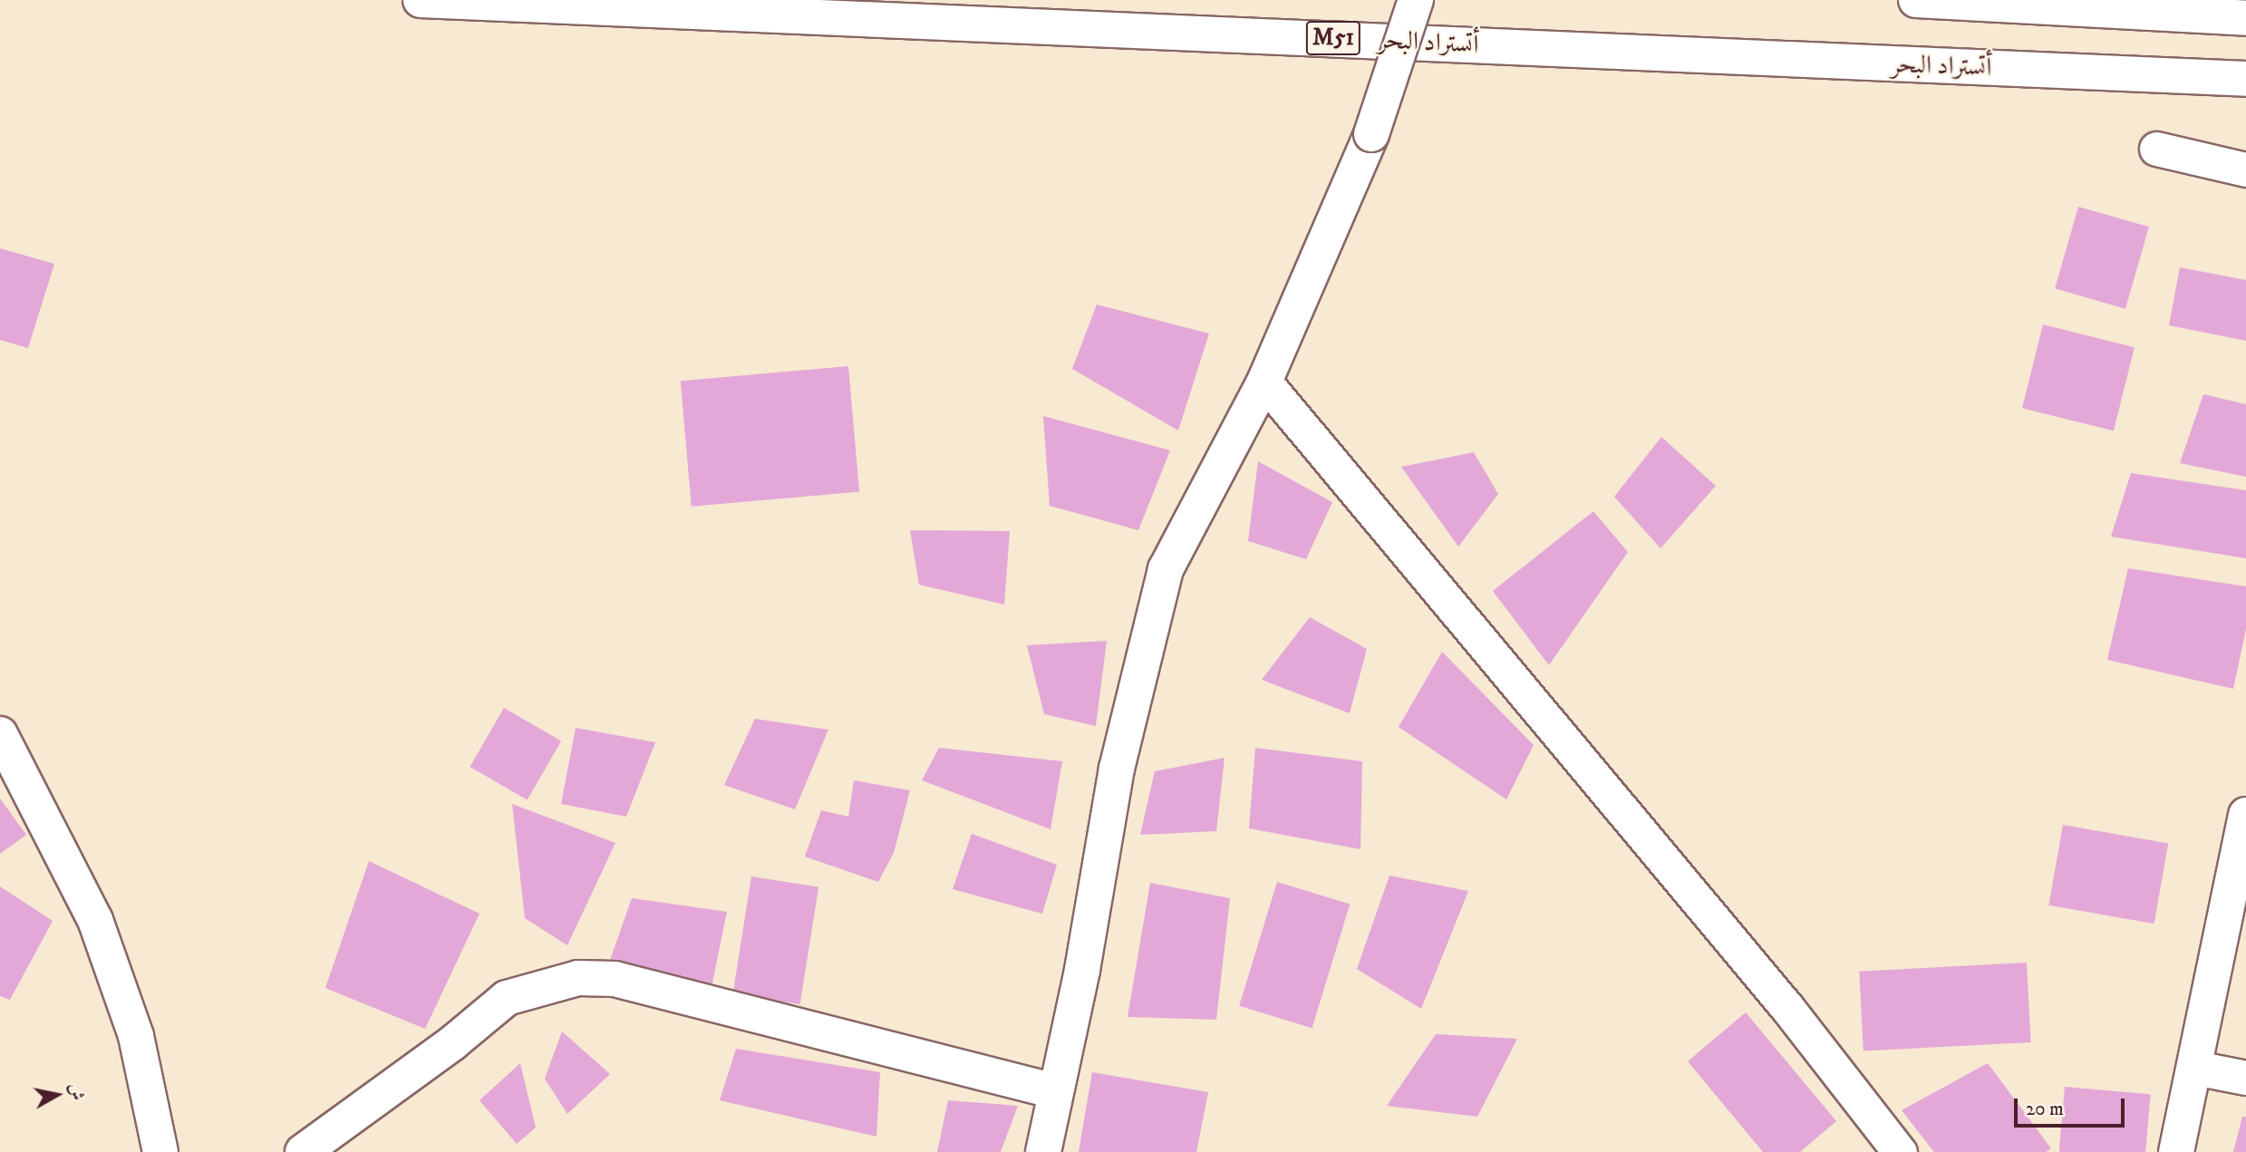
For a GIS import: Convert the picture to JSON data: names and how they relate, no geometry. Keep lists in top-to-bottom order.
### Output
{
  "streets": {
    "main road": ["M51", "أتستراد البحر"]
  },
  "scale_bar": "20 m",
  "north": "right"
}
